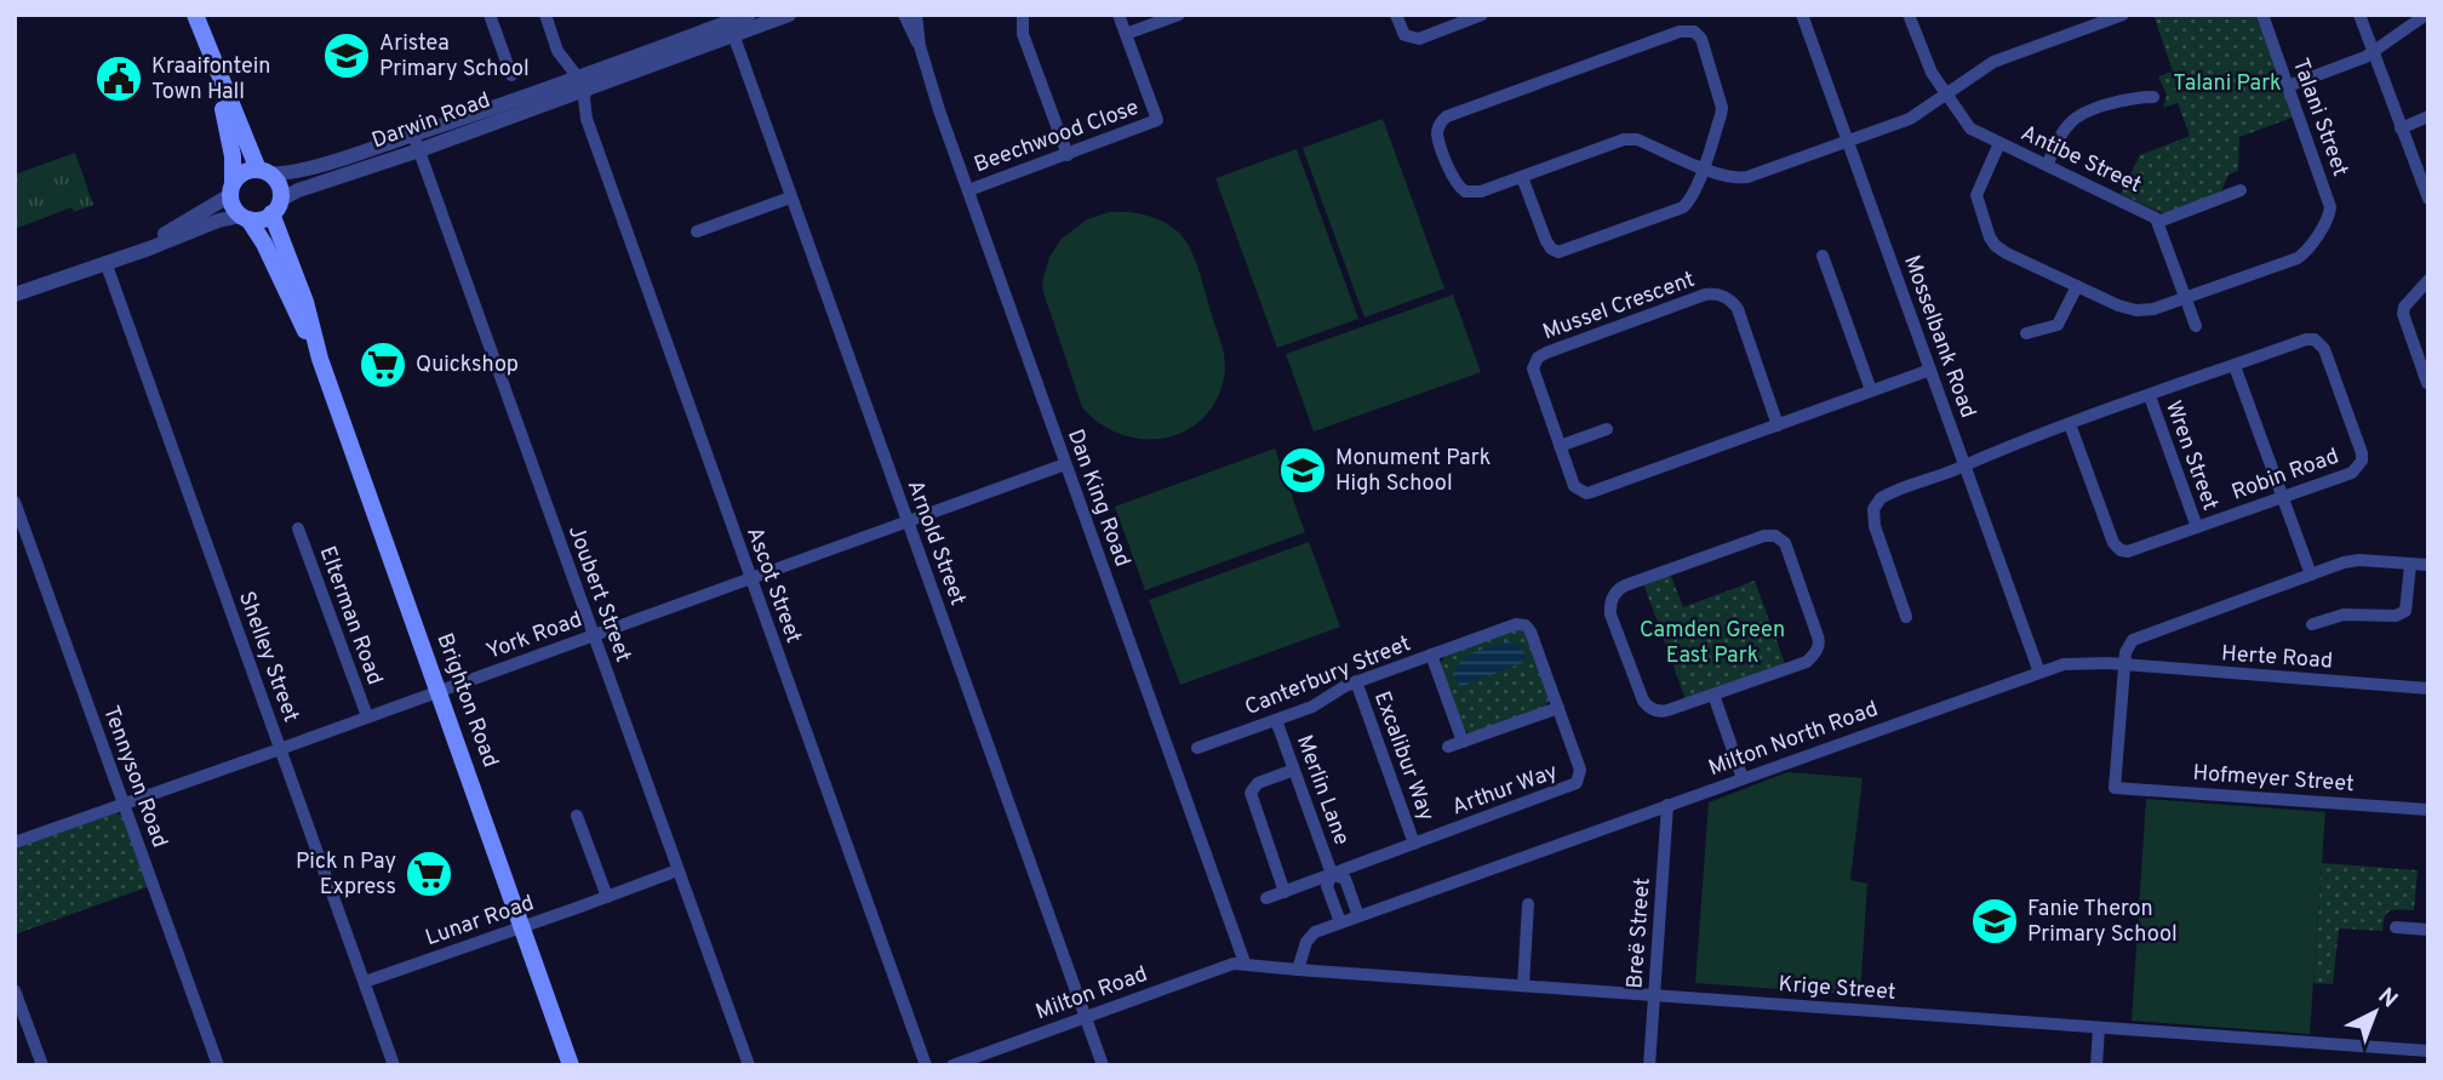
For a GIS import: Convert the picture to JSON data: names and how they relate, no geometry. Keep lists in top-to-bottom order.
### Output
{
  "streets": {
    "main road": ["Brighton Road"],
    "street": [
      "Talani Street",
      "Darwin Road",
      "Beechwood Close",
      "Antibe Street",
      "Mussel Crescent",
      "Mosselbank Road",
      "Wren Street",
      "Robin Road",
      "Dan King Road",
      "Arnold Street",
      "Ascot Street",
      "Joubert Street",
      "Elterman Road",
      "York Road",
      "Shelley Street",
      "Herte Road",
      "Canterbury Street",
      "Milton North Road",
      "Excalibur Way",
      "Tennyson Road",
      "Hofmeyer Street",
      "Merlin Lane",
      "Arthur Way",
      "Lunar Road",
      "Breë Street",
      "Krige Street",
      "Milton Road"
    ]
  },
  "crossings": [
    ["Darwin Road", "Arnold Street"],
    ["Darwin Road", "Ascot Street"],
    ["Darwin Road", "Joubert Street"],
    ["Darwin Road", "Brighton Road"],
    ["Beechwood Close", "Dan King Road"],
    ["Mussel Crescent", "Mosselbank Road"],
    ["Mosselbank Road", "Robin Road"],
    ["Mosselbank Road", "Milton North Road"],
    ["Wren Street", "Robin Road"],
    ["Dan King Road", "York Road"],
    ["Dan King Road", "Krige Street"],
    ["Dan King Road", "Milton Road"],
    ["Arnold Street", "York Road"],
    ["Arnold Street", "Milton Road"],
    ["Ascot Street", "York Road"],
    ["Joubert Street", "York Road"],
    ["Joubert Street", "Lunar Road"],
    ["Elterman Road", "York Road"],
    ["York Road", "Shelley Street"],
    ["York Road", "Brighton Road"],
    ["York Road", "Tennyson Road"],
    ["Shelley Street", "Lunar Road"],
    ["Herte Road", "Milton North Road"],
    ["Herte Road", "Hofmeyer Street"],
    ["Canterbury Street", "Excalibur Way"],
    ["Canterbury Street", "Merlin Lane"],
    ["Canterbury Street", "Arthur Way"],
    ["Brighton Road", "Lunar Road"],
    ["Milton North Road", "Hofmeyer Street"],
    ["Milton North Road", "Merlin Lane"],
    ["Milton North Road", "Breë Street"],
    ["Milton North Road", "Krige Street"],
    ["Excalibur Way", "Arthur Way"],
    ["Merlin Lane", "Arthur Way"],
    ["Breë Street", "Krige Street"],
    ["Krige Street", "Milton Road"]
  ],
  "parks": ["Talani Park", "Camden Green East Park"],
  "places": {
    "school or university": ["Aristea Primary School", "Monument Park High School", "Fanie Theron Primary School"],
    "public building": ["Kraaifontein Town Hall"],
    "supermarket": ["Quickshop", "Pick n Pay Express"]
  },
  "north": "top right"
}
